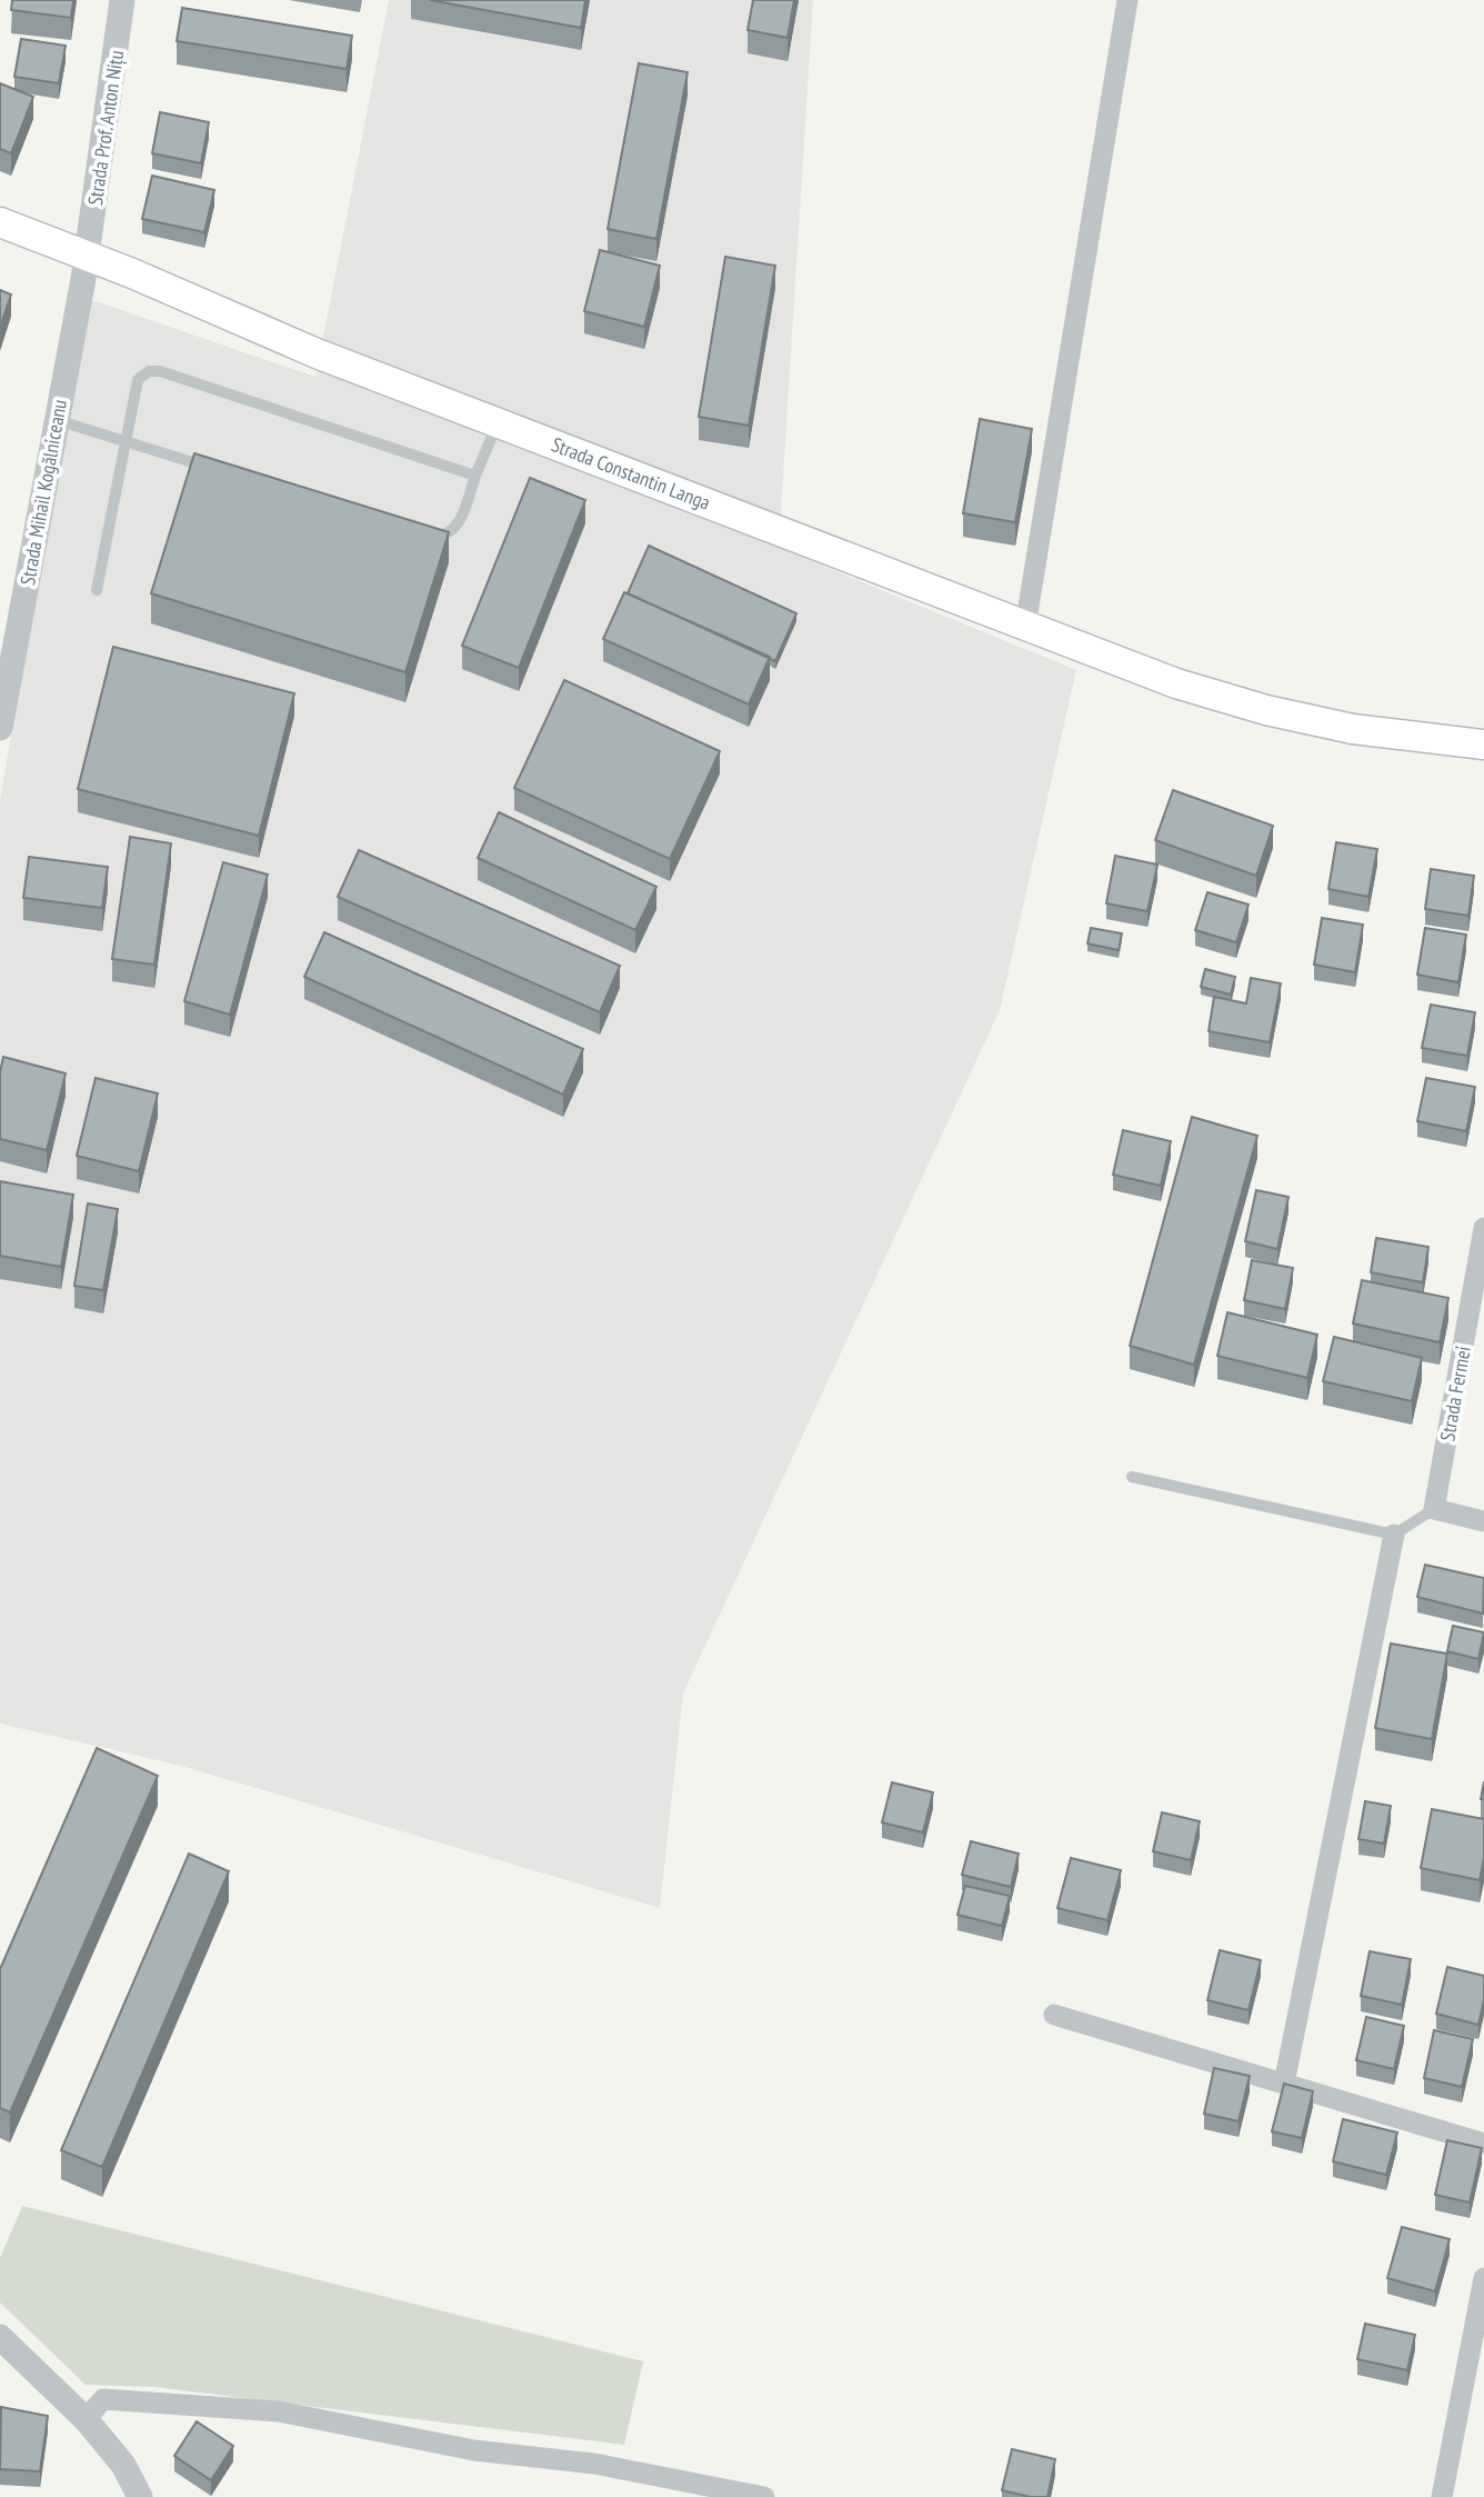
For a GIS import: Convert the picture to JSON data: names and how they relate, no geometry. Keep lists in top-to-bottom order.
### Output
{
  "streets": {
    "main road": ["Strada Constantin Langa"],
    "street": ["Strada Prof. Anton Nițu", "Strada Mihail Kogălniceanu", "Strada Fermei"]
  },
  "crossings": [
    ["Strada Prof. Anton Nițu", "Strada Constantin Langa"],
    ["Strada Prof. Anton Nițu", "Strada Mihail Kogălniceanu"],
    ["Strada Constantin Langa", "Strada Mihail Kogălniceanu"]
  ]
}
